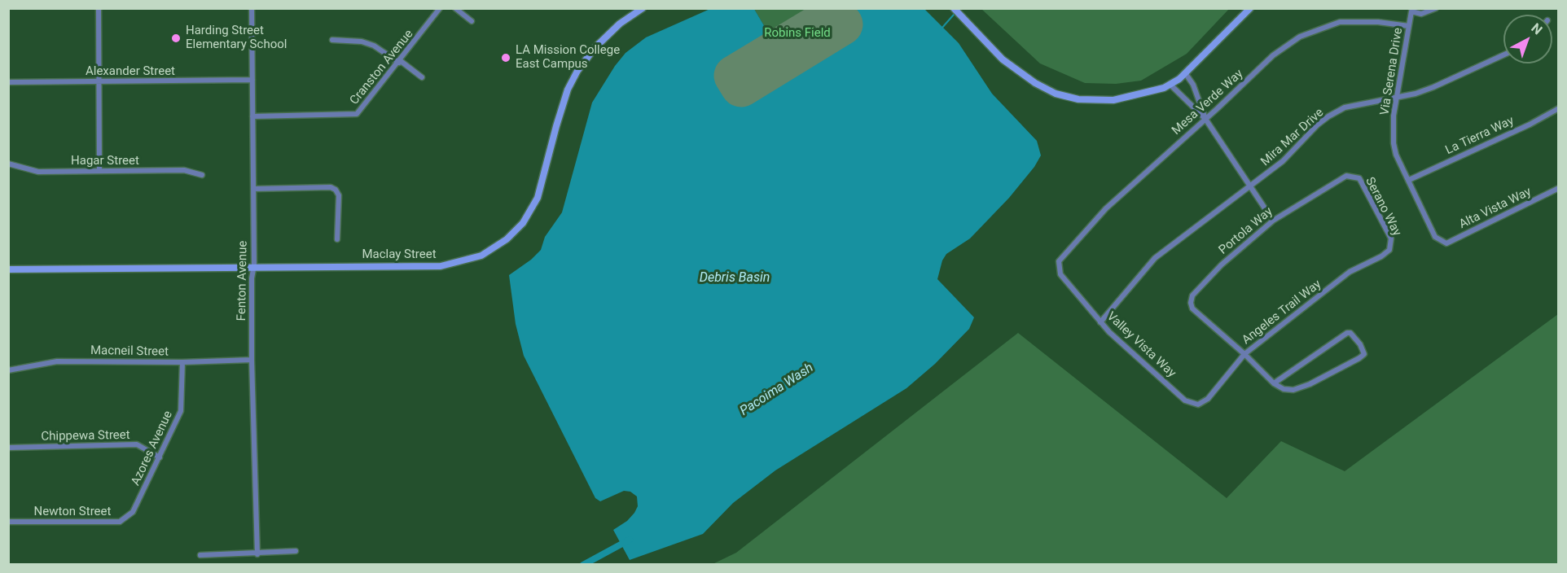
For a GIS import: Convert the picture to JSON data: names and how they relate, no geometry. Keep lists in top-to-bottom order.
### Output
{
  "streets": {
    "street": [
      "Cranston Avenue",
      "Alexander Street",
      "Via Serena Drive",
      "Mesa Verde Way",
      "La Tierra Way",
      "Mira Mar Drive",
      "Hagar Street",
      "Serano Way",
      "Alta Vista Way",
      "Portola Way",
      "Maclay Street",
      "Fenton Avenue",
      "Angeles Trail Way",
      "Valley Vista Way",
      "Macneil Street",
      "Chippewa Street",
      "Azores Avenue",
      "Newton Street"
    ]
  },
  "crossings": [
    ["Cranston Avenue", "Fenton Avenue"],
    ["Alexander Street", "Fenton Avenue"],
    ["Via Serena Drive", "Mesa Verde Way"],
    ["Via Serena Drive", "La Tierra Way"],
    ["Via Serena Drive", "Mira Mar Drive"],
    ["Via Serena Drive", "Alta Vista Way"],
    ["Mesa Verde Way", "Valley Vista Way"],
    ["Mira Mar Drive", "Valley Vista Way"],
    ["Serano Way", "Portola Way"],
    ["Serano Way", "Angeles Trail Way"],
    ["Portola Way", "Angeles Trail Way"],
    ["Maclay Street", "Fenton Avenue"],
    ["Fenton Avenue", "Macneil Street"],
    ["Angeles Trail Way", "Valley Vista Way"],
    ["Macneil Street", "Azores Avenue"],
    ["Chippewa Street", "Azores Avenue"],
    ["Azores Avenue", "Newton Street"]
  ],
  "water": ["Debris Basin", "Pacoima Wash"],
  "parks": ["Robins Field"],
  "places": ["Harding Street Elementary School", "LA Mission College East Campus"],
  "north": "top right"
}
